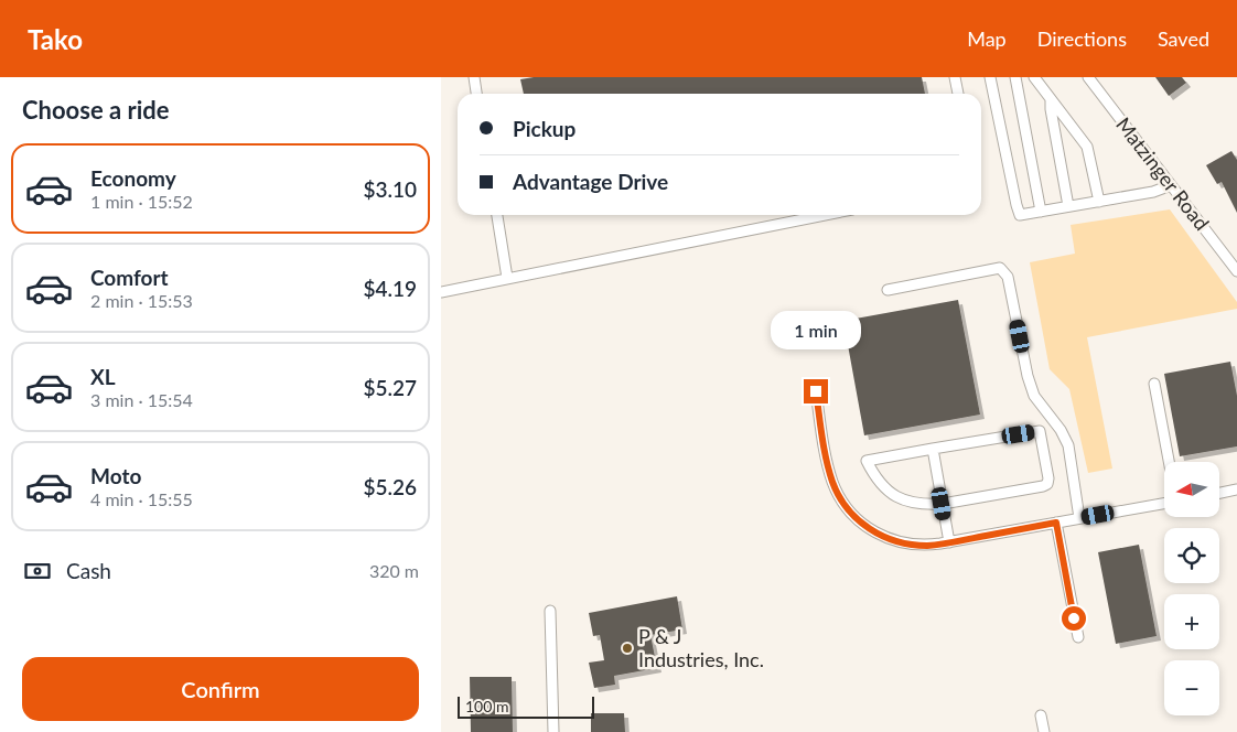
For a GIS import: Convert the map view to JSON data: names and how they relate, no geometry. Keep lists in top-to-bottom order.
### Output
{
  "streets": {
    "street": ["Matzinger Road"]
  },
  "places": ["P & J Industries, Inc."],
  "scale_bar": "100 m",
  "north": "left",
  "page": {
    "header": "Tako",
    "nav": ["Map", "Directions", "Saved"],
    "heading": "Choose a ride",
    "banner": ["Pickup", "Advantage Drive"],
    "list": [
      {
        "name": "Economy",
        "note": "1 min · 15:52",
        "value": "$3.10"
      },
      {
        "name": "Comfort",
        "note": "2 min · 15:53",
        "value": "$4.19"
      },
      {
        "name": "XL",
        "note": "3 min · 15:54",
        "value": "$5.27"
      },
      {
        "name": "Moto",
        "note": "4 min · 15:55",
        "value": "$5.26"
      }
    ],
    "bubble": "1 min",
    "map_buttons": ["+", "−"],
    "pay": ["Cash", "320 m"],
    "buttons": "Confirm",
    "scale": "100 m"
  }
}
